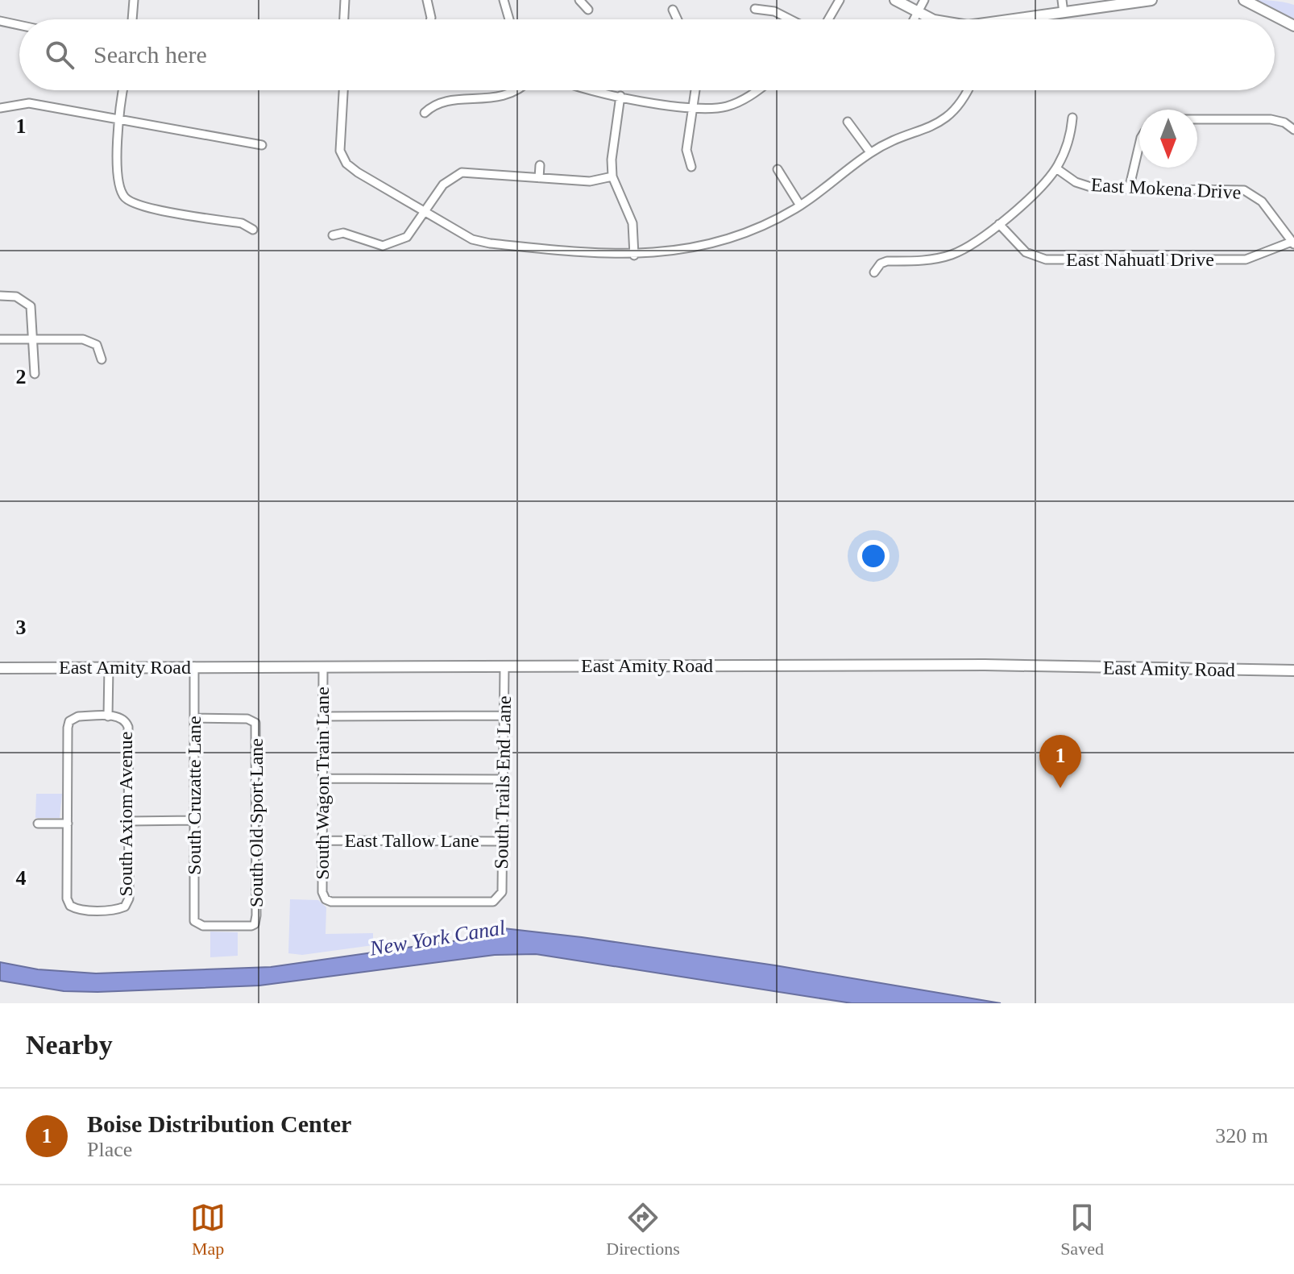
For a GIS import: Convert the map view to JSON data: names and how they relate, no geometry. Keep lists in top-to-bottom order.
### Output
{
  "streets": {
    "street": [
      "East Mokena Drive",
      "East Nahuatl Drive",
      "East Amity Road",
      "South Trails End Lane",
      "South Wagon Train Lane",
      "South Cruzatte Lane",
      "South Axiom Avenue",
      "South Old Sport Lane",
      "East Tallow Lane"
    ]
  },
  "crossings": [
    ["East Mokena Drive", "East Nahuatl Drive"],
    ["East Amity Road", "South Trails End Lane"],
    ["East Amity Road", "South Wagon Train Lane"],
    ["East Amity Road", "South Cruzatte Lane"],
    ["South Trails End Lane", "South Wagon Train Lane"],
    ["South Trails End Lane", "East Tallow Lane"],
    ["South Wagon Train Lane", "East Tallow Lane"],
    ["South Cruzatte Lane", "South Old Sport Lane"]
  ],
  "water": ["New York Canal"],
  "north": "bottom",
  "page": {
    "search": "Search here",
    "pins": "1",
    "heading": "Nearby",
    "list": [
      {
        "mark": "1",
        "name": "Boise Distribution Center",
        "note": "Place",
        "value": "320 m"
      }
    ],
    "nav": ["Map", "Directions", "Saved"]
  },
  "grid": {
    "rows": [
      "1",
      "2",
      "3",
      "4"
    ]
  }
}
